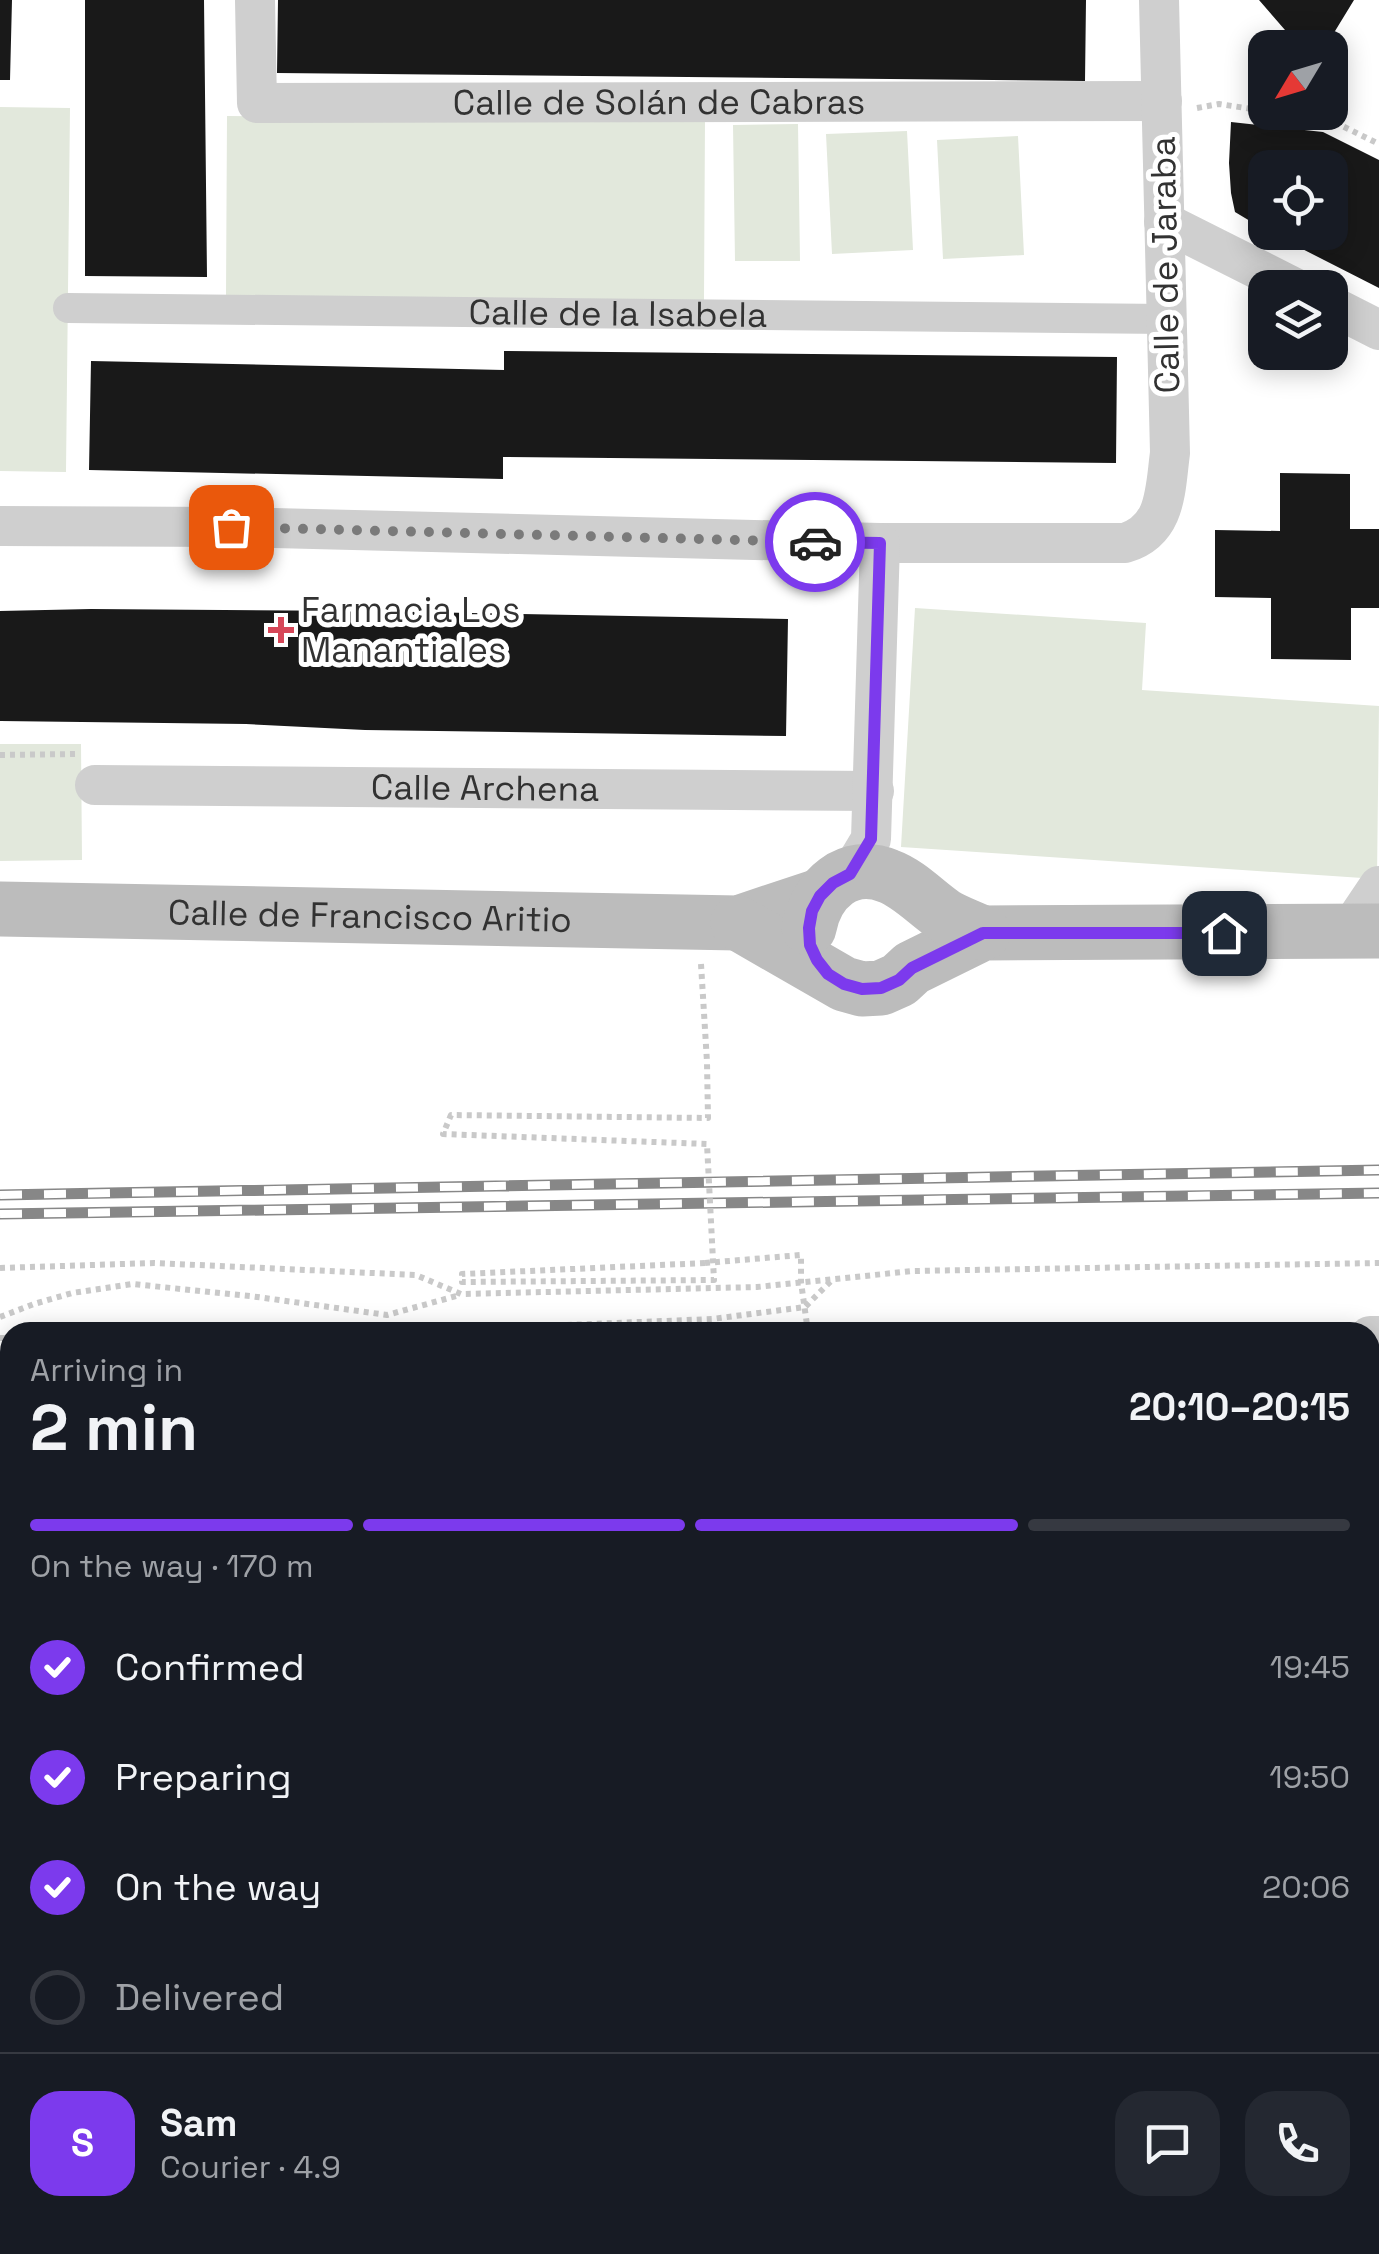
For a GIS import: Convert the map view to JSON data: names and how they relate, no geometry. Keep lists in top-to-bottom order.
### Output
{
  "streets": {
    "main road": ["Calle de Francisco Aritio"],
    "street": [
      "Calle de Solán de Cabras",
      "Calle de Jaraba",
      "Calle de la Isabela",
      "Calle Archena"
    ]
  },
  "crossings": [
    ["Calle de Solán de Cabras", "Calle de Jaraba"],
    ["Calle de Jaraba", "Calle de la Isabela"]
  ],
  "places": {
    "health": ["Farmacia Los Manantiales"]
  },
  "north": "bottom left",
  "page": {
    "heading": ["2 min", "Arriving in", "20:10–20:15"],
    "panel": ["Sam", "Courier · 4.9"],
    "bar": "On the way · 170 m",
    "list": [
      ["Confirmed", "19:45"],
      ["Preparing", "19:50"],
      ["On the way", "20:06"],
      "Delivered"
    ],
    "round": "S"
  }
}
